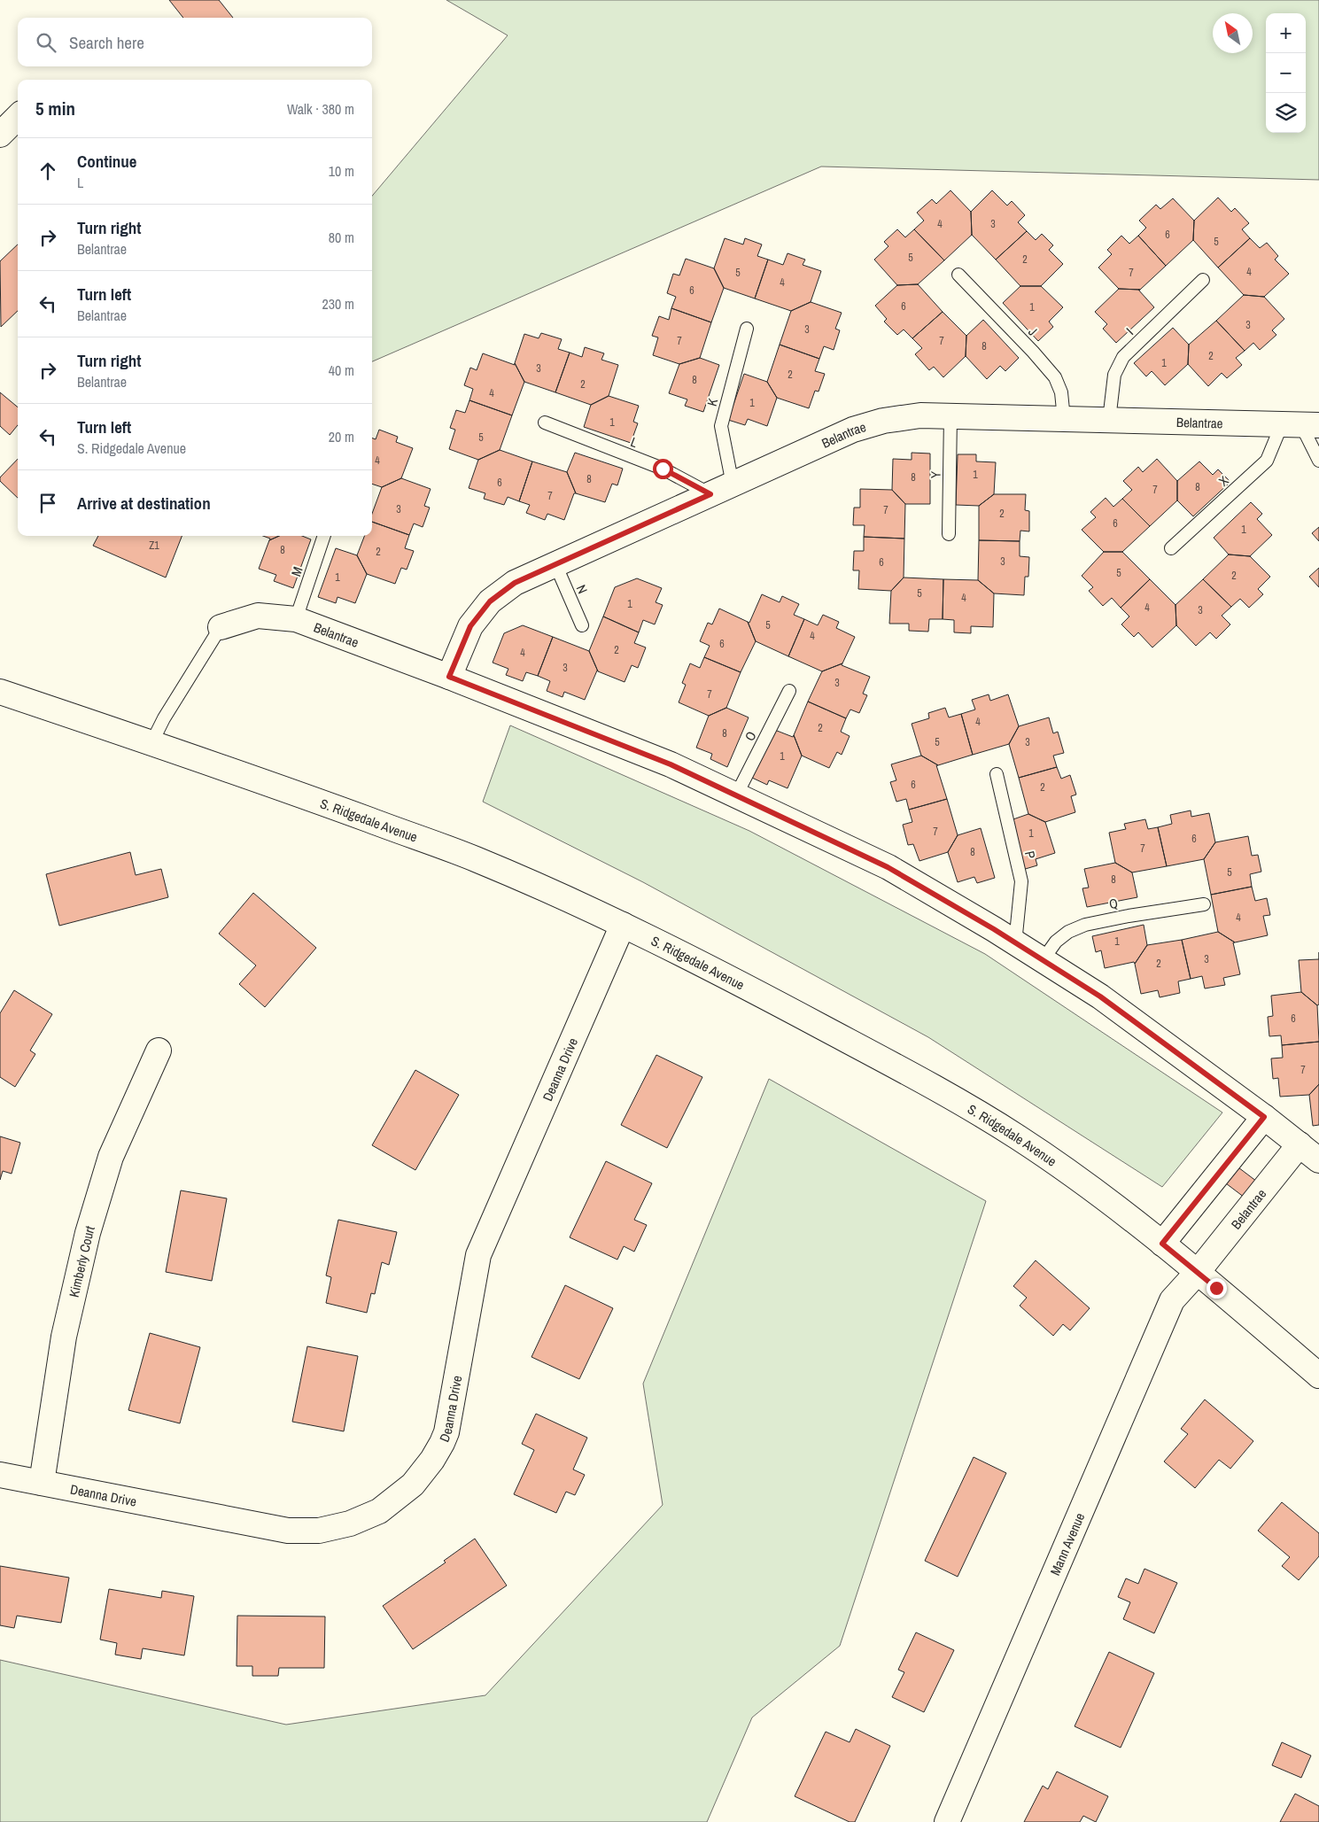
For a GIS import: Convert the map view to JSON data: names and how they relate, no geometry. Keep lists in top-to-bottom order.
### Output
{
  "streets": {
    "street": [
      "Belantrae",
      "S. Ridgedale Avenue",
      "Deanna Drive",
      "Kimberly Court",
      "Mann Avenue"
    ],
    "lane": [
      "J",
      "I",
      "K",
      "L",
      "Y",
      "X",
      "M",
      "N",
      "O",
      "P",
      "Q"
    ]
  },
  "crossings": [
    ["J", "Belantrae"],
    ["I", "Belantrae"],
    ["K", "Belantrae"],
    ["Belantrae", "L"],
    ["Belantrae", "Y"],
    ["Belantrae", "X"],
    ["Belantrae", "M"],
    ["Belantrae", "N"],
    ["Belantrae", "O"],
    ["Belantrae", "S. Ridgedale Avenue"],
    ["Belantrae", "P"],
    ["Belantrae", "Q"],
    ["Belantrae", "Mann Avenue"],
    ["S. Ridgedale Avenue", "Deanna Drive"],
    ["S. Ridgedale Avenue", "Mann Avenue"],
    ["Deanna Drive", "Kimberly Court"]
  ],
  "house_numbers": [
    "4",
    "3",
    "6",
    "5",
    "5",
    "2",
    "4",
    "5",
    "7",
    "4",
    "6",
    "6",
    "1",
    "3",
    "3",
    "7",
    "7",
    "8",
    "2",
    "1",
    "3",
    "2",
    "8",
    "2",
    "4",
    "1",
    "1",
    "5",
    "4",
    "1",
    "8",
    "8",
    "6",
    "8",
    "7",
    "7",
    "3",
    "7",
    "2",
    "6",
    "1",
    "Z1",
    "8",
    "2",
    "3",
    "6",
    "5",
    "2",
    "1",
    "5",
    "4",
    "1",
    "4",
    "3",
    "5",
    "4",
    "6",
    "2",
    "4",
    "3",
    "3",
    "7",
    "4",
    "2",
    "8",
    "5",
    "3",
    "1",
    "6",
    "2",
    "7",
    "1",
    "6",
    "7",
    "8",
    "5",
    "8",
    "4",
    "1",
    "3",
    "2",
    "6",
    "7"
  ],
  "north": "top left",
  "page": {
    "map_buttons": ["+", "−"],
    "search": "Search here",
    "heading": ["5 min", "Walk · 380 m"],
    "list": [
      ["Continue", "L", "10 m"],
      ["Turn right", "Belantrae", "80 m"],
      ["Turn left", "Belantrae", "230 m"],
      ["Turn right", "Belantrae", "40 m"],
      ["Turn left", "S. Ridgedale Avenue", "20 m"],
      "Arrive at destination"
    ]
  }
}
